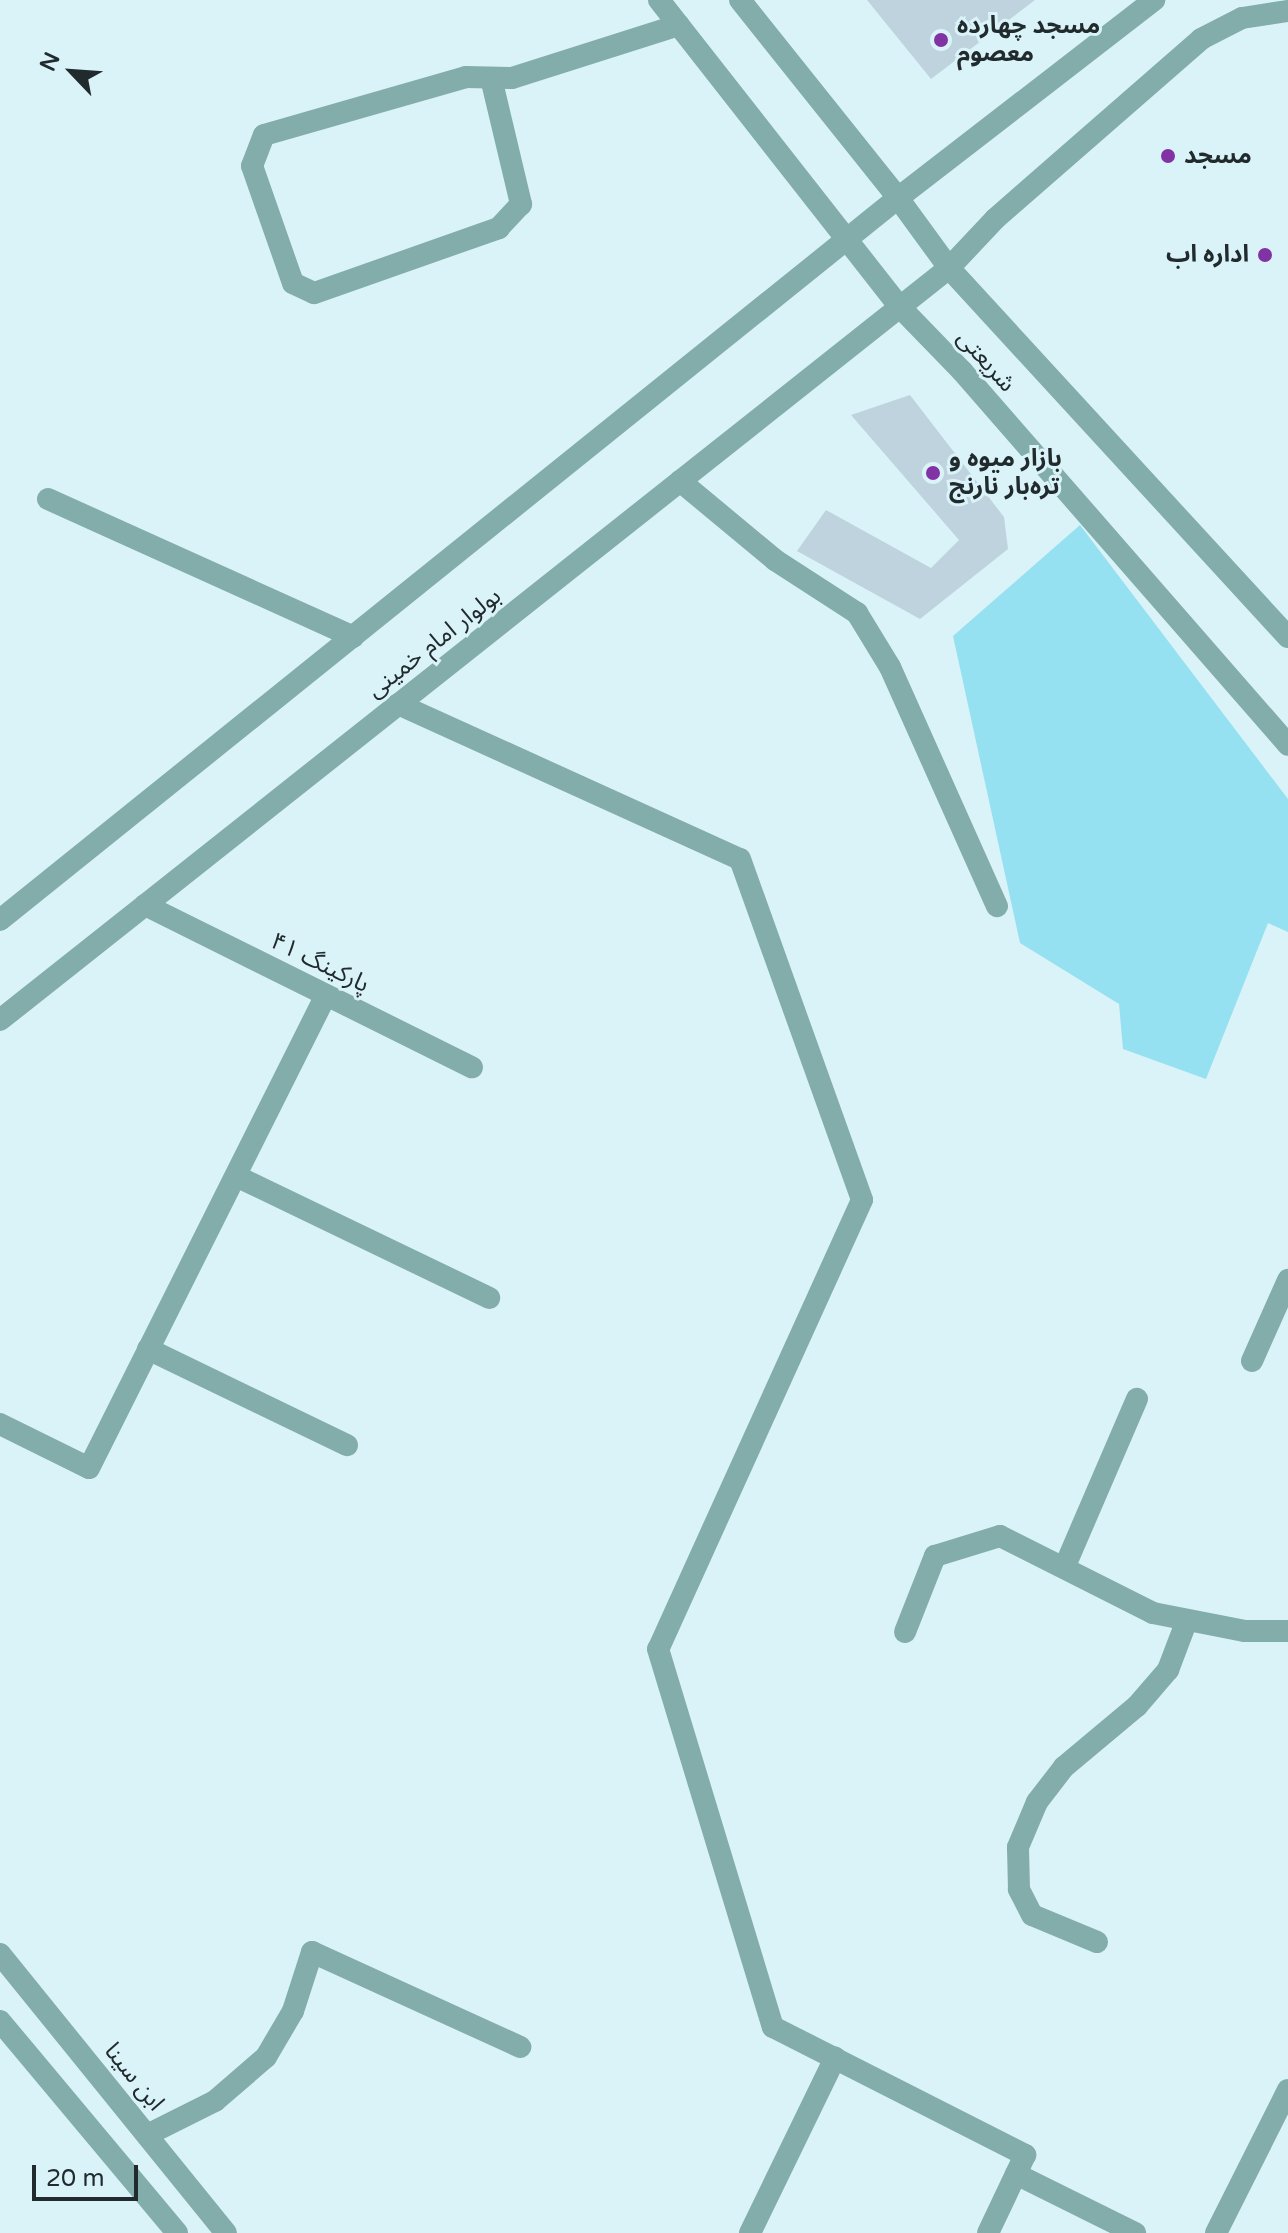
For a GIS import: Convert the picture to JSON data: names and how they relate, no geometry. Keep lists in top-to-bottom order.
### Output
{
  "streets": {
    "street": [
      "شریعتی",
      "بولوار امام خمینی",
      "پارکینگ ۴۱",
      "ابن سینا"
    ]
  },
  "crossings": [
    ["شریعتی", "بولوار امام خمینی"],
    ["بولوار امام خمینی", "پارکینگ ۴۱"]
  ],
  "places": [
    "مسجد چهارده معصوم",
    "مسجد",
    "اداره اب",
    "بازار میوه و تره‌بار نارنج"
  ],
  "scale_bar": "20 m",
  "north": "top left"
}
